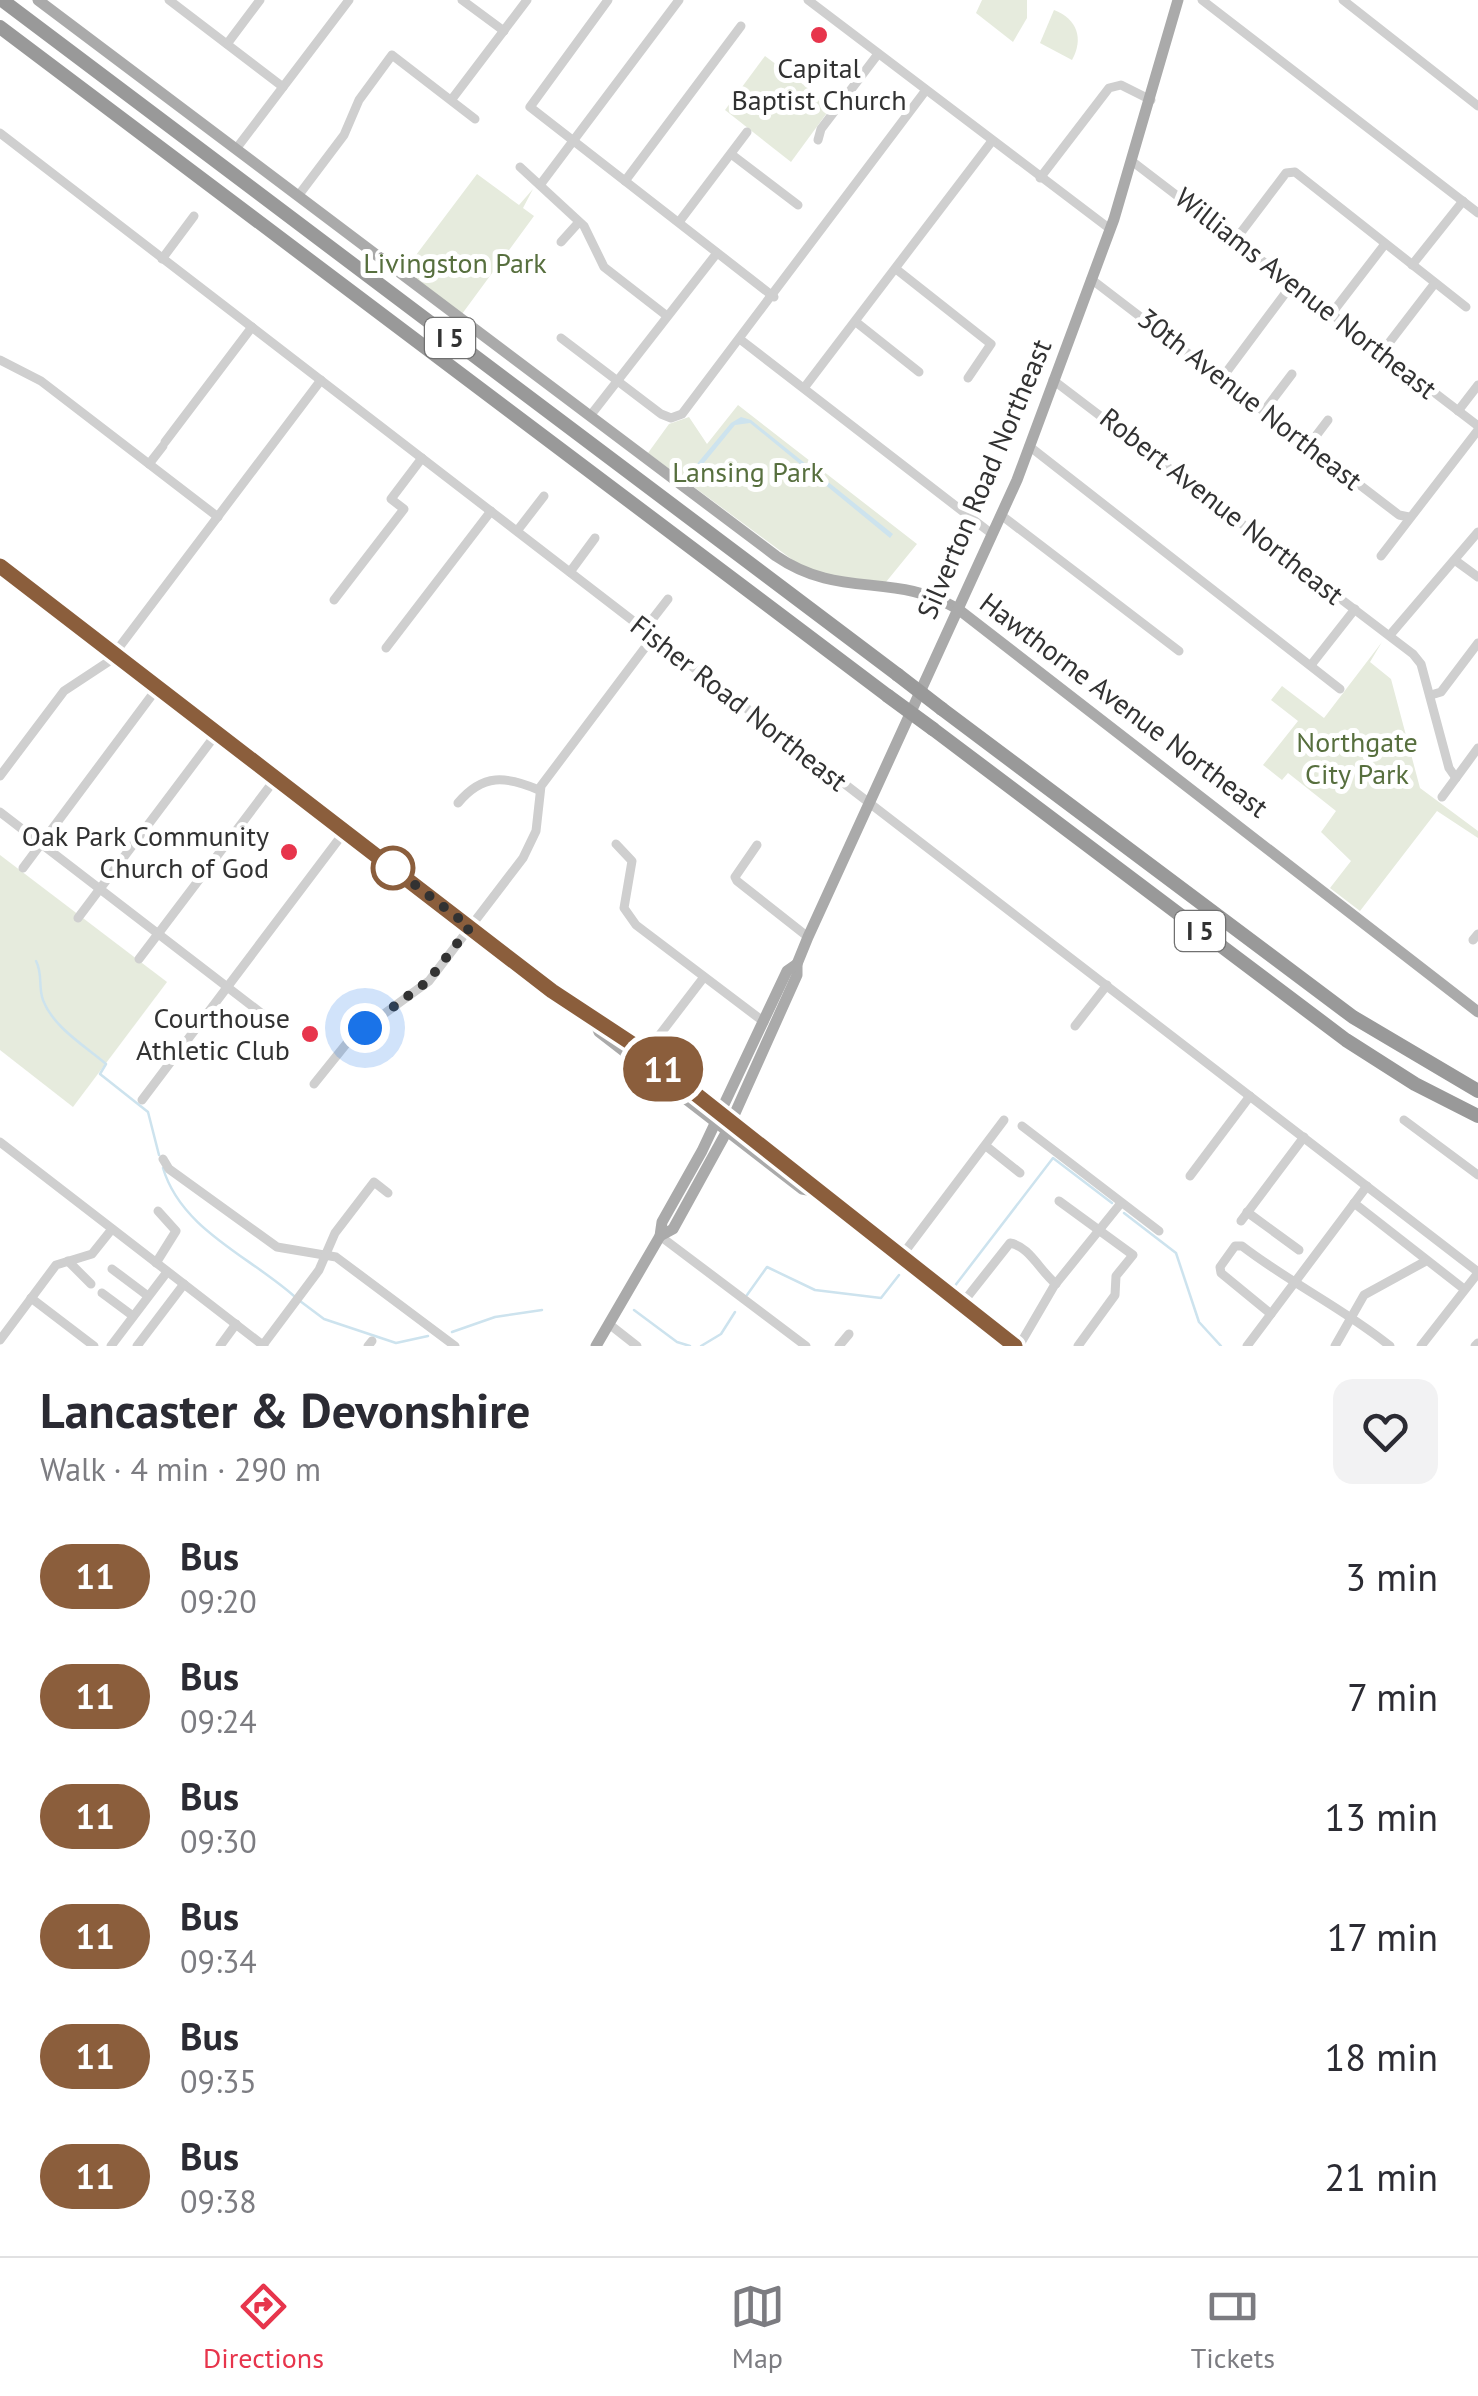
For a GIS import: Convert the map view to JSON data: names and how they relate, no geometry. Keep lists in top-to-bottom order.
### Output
{
  "streets": {
    "highway": ["I 5"],
    "main road": ["Silverton Road Northeast", "Hawthorne Avenue Northeast"],
    "street": [
      "Williams Avenue Northeast",
      "30th Avenue Northeast",
      "Robert Avenue Northeast",
      "Fisher Road Northeast"
    ]
  },
  "crossings": [
    ["Williams Avenue Northeast", "Silverton Road Northeast"],
    ["30th Avenue Northeast", "Silverton Road Northeast"],
    ["Silverton Road Northeast", "Robert Avenue Northeast"],
    ["Silverton Road Northeast", "Fisher Road Northeast"],
    ["Silverton Road Northeast", "Hawthorne Avenue Northeast"]
  ],
  "parks": ["Livingston Park", "Lansing Park", "Northgate City Park"],
  "places": ["Capital Baptist Church", "Oak Park Community Church of God", "Courthouse Athletic Club"],
  "lines": ["bus line 11"],
  "page": {
    "on_map": "11",
    "heading": ["Lancaster & Devonshire", "Walk · 4 min · 290 m"],
    "list": [
      {
        "mark": "11",
        "name": "Bus",
        "note": "09:20",
        "value": "3 min"
      },
      {
        "mark": "11",
        "name": "Bus",
        "note": "09:24",
        "value": "7 min"
      },
      {
        "mark": "11",
        "name": "Bus",
        "note": "09:30",
        "value": "13 min"
      },
      {
        "mark": "11",
        "name": "Bus",
        "note": "09:34",
        "value": "17 min"
      },
      {
        "mark": "11",
        "name": "Bus",
        "note": "09:35",
        "value": "18 min"
      },
      {
        "mark": "11",
        "name": "Bus",
        "note": "09:38",
        "value": "21 min"
      }
    ],
    "tabs": ["Directions", "Map", "Tickets"]
  }
}
